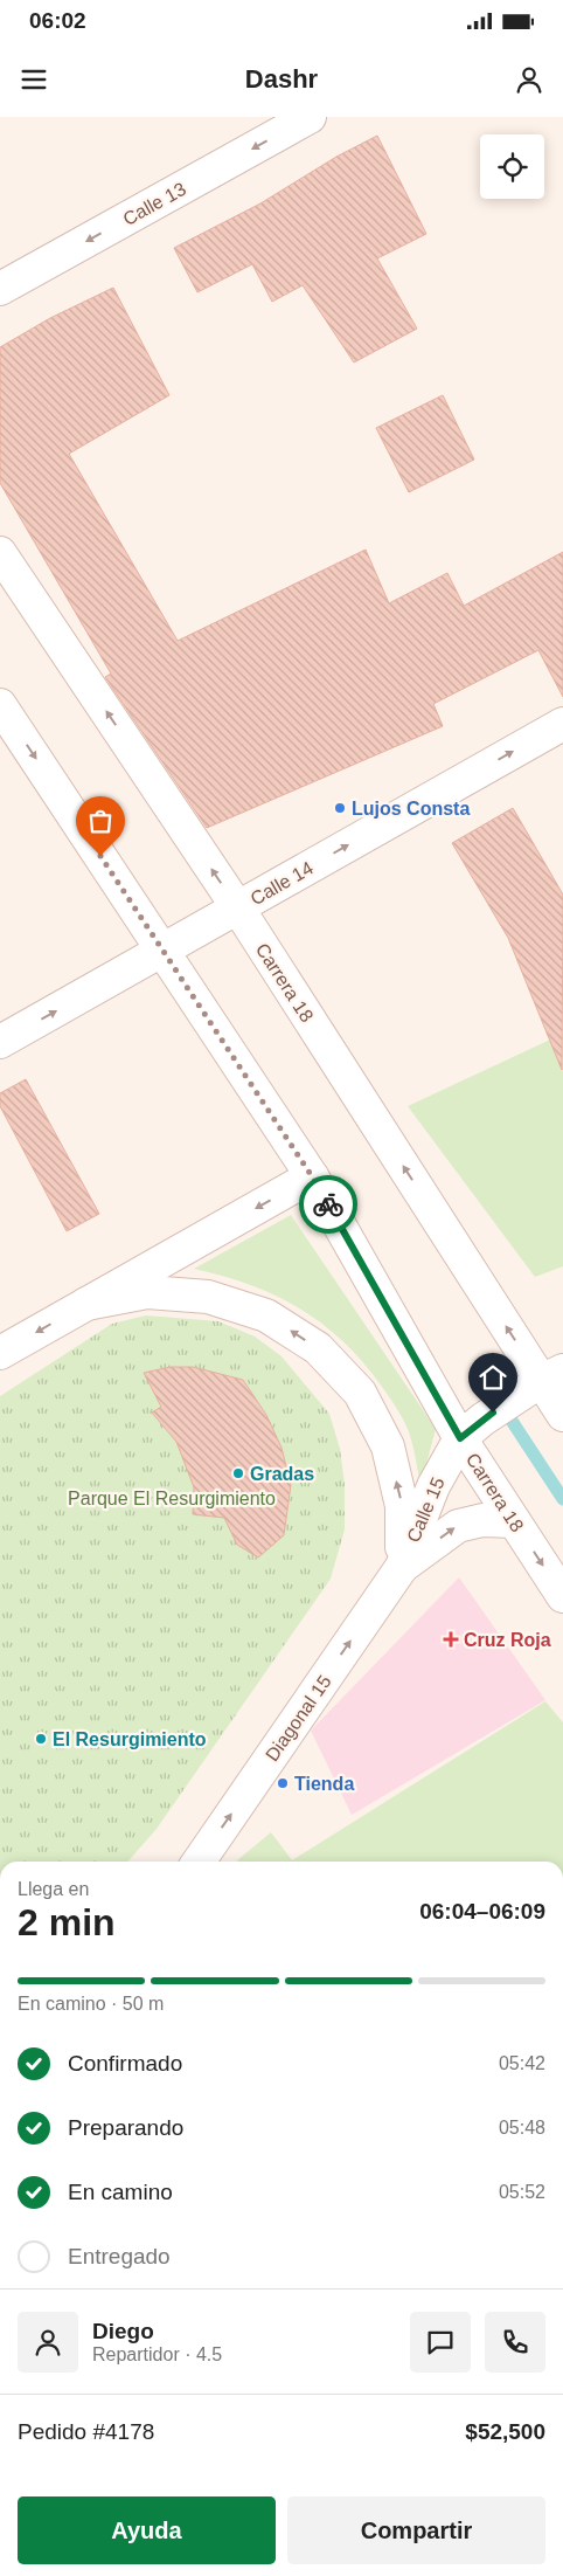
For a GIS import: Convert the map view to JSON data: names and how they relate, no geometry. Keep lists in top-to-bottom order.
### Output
{
  "streets": {
    "street": [
      "Calle 13",
      "Calle 14",
      "Carrera 18",
      "Calle 15",
      "Diagonal 15"
    ]
  },
  "crossings": [
    ["Calle 14", "Carrera 18"],
    ["Carrera 18", "Calle 15"],
    ["Calle 15", "Diagonal 15"]
  ],
  "one_way": ["Calle 13", "Diagonal 15"],
  "parks": ["Parque El Resurgimiento"],
  "places": {
    "other": [
      "Lujos Consta",
      "Gradas",
      "El Resurgimiento",
      "Tienda"
    ],
    "health": ["Cruz Roja"]
  },
  "page": {
    "status": "06:02",
    "header": "Dashr",
    "heading": ["2 min", "Llega en", "06:04–06:09"],
    "panel": [
      "Diego",
      "Repartidor · 4.5",
      "Pedido #4178",
      "$52,500"
    ],
    "bar": "En camino · 50 m",
    "list": [
      ["Confirmado", "05:42"],
      ["Preparando", "05:48"],
      ["En camino", "05:52"],
      "Entregado"
    ],
    "buttons": ["Ayuda", "Compartir"]
  }
}
